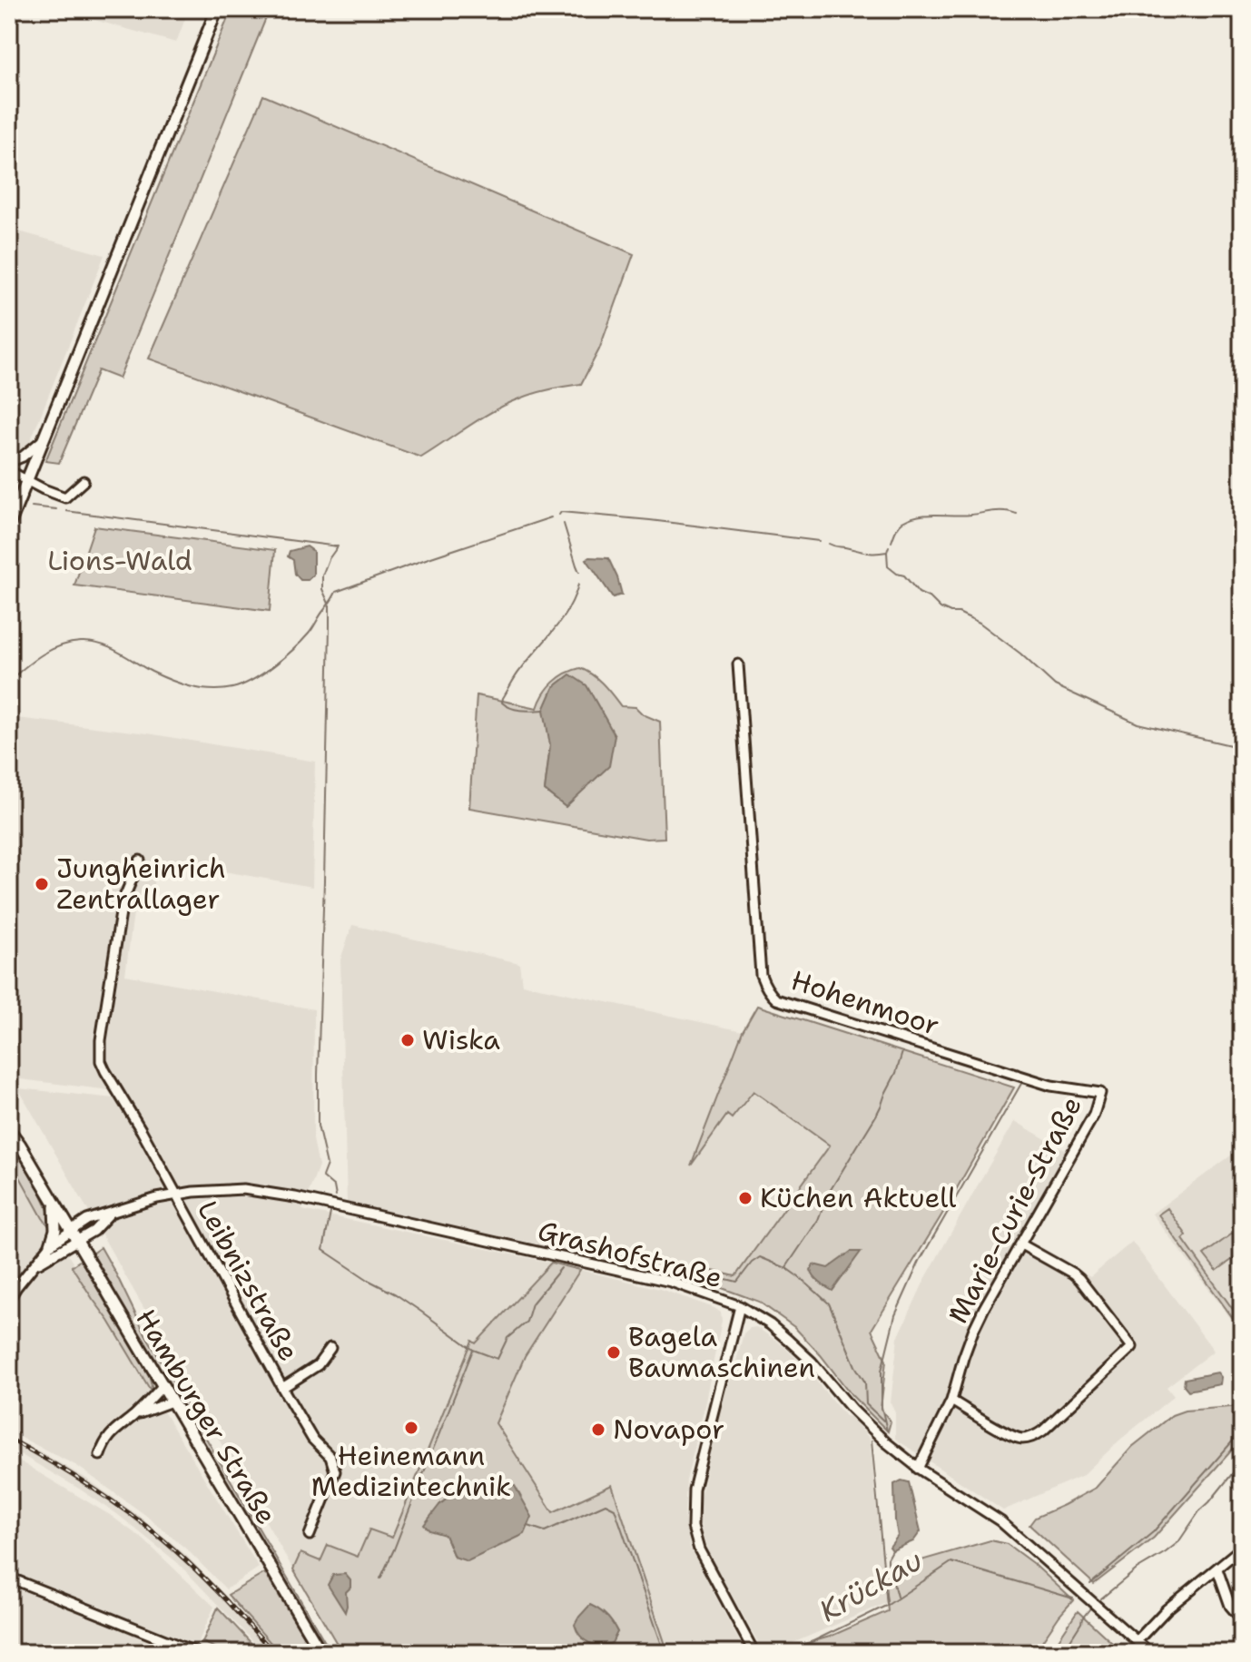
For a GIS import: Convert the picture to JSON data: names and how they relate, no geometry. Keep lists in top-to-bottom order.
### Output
{
  "streets": {
    "main road": ["Hamburger Straße"],
    "street": [
      "Hohenmoor",
      "Marie-Curie-Straße",
      "Grashofstraße",
      "Leibnizstraße"
    ]
  },
  "crossings": [
    ["Hohenmoor", "Marie-Curie-Straße"],
    ["Marie-Curie-Straße", "Grashofstraße"],
    ["Grashofstraße", "Leibnizstraße"],
    ["Grashofstraße", "Hamburger Straße"]
  ],
  "water": ["Krückau"],
  "parks": ["Lions-Wald"],
  "places": [
    "Jungheinrich Zentrallager",
    "Wiska",
    "Küchen Aktuell",
    "Bagela Baumaschinen",
    "Heinemann Medizintechnik",
    "Novapor"
  ]
}
